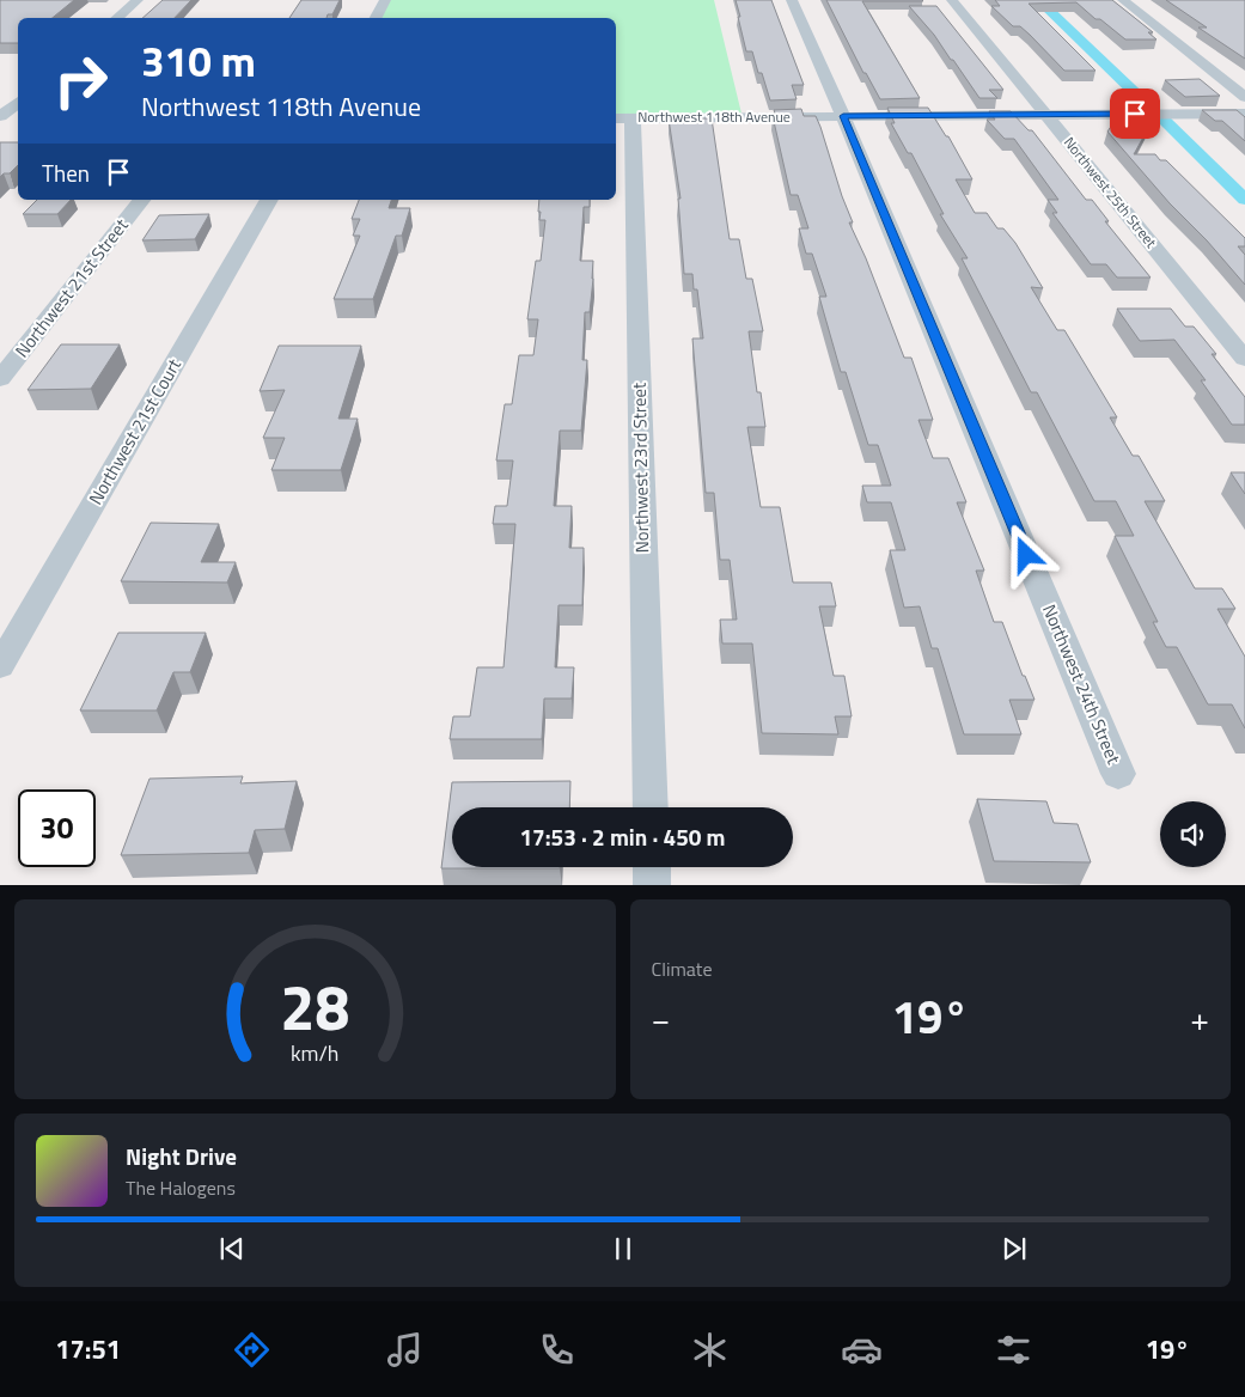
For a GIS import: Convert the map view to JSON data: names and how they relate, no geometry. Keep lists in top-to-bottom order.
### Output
{
  "streets": {
    "street": [
      "Northwest 118th Avenue",
      "Northwest 25th Street",
      "Northwest 21st Street",
      "Northwest 21st Court",
      "Northwest 23rd Street",
      "Northwest 24th Street"
    ]
  },
  "crossings": [
    ["Northwest 118th Avenue", "Northwest 25th Street"],
    ["Northwest 118th Avenue", "Northwest 23rd Street"],
    ["Northwest 118th Avenue", "Northwest 24th Street"]
  ],
  "page": {
    "turn": ["310 m", "Northwest 118th Avenue"],
    "then": "Then",
    "limit": "30",
    "trip": "17:53 · 2 min · 450 m",
    "tile": "Climate",
    "heat": ["−", "19°", "+"],
    "song": ["Night Drive", "The Halogens"],
    "tabs": ["17:51", "19°"],
    "gauge": ["28", "km/h"]
  }
}
